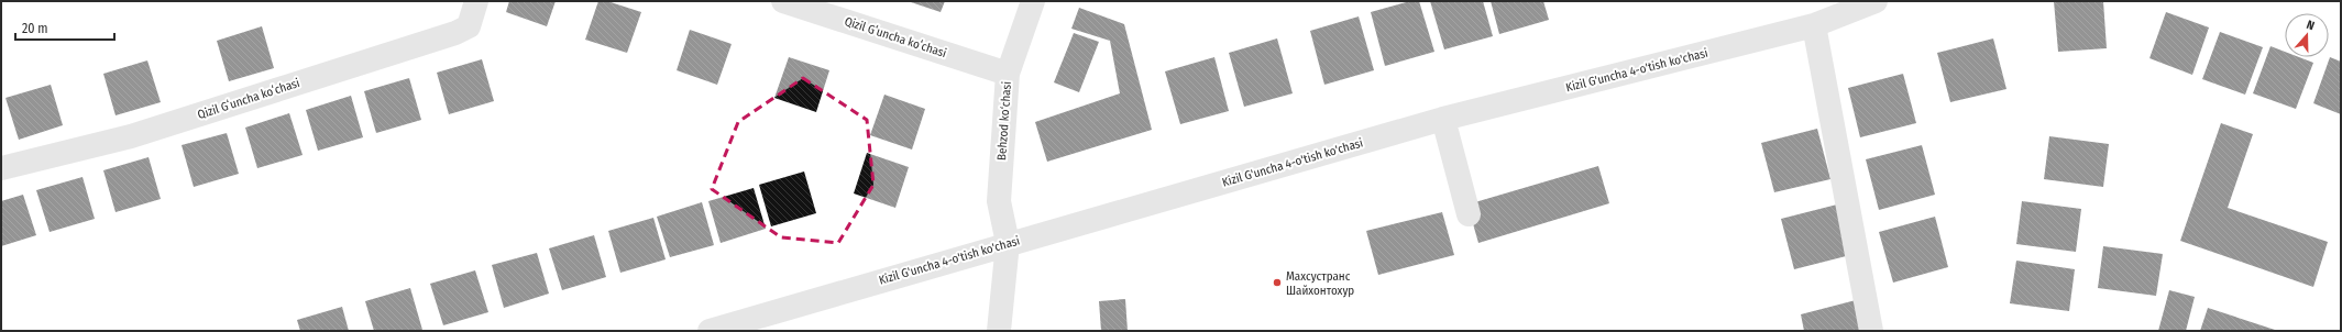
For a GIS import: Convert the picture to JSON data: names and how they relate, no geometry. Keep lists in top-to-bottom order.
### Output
{
  "streets": {
    "street": ["Qizil Gʻuncha koʻchasi", "Kizil G'uncha 4-o'tish ko'chasi", "Behzod ko‘chasi"]
  },
  "crossings": [
    ["Qizil Gʻuncha koʻchasi", "Behzod ko‘chasi"],
    ["Kizil G'uncha 4-o'tish ko'chasi", "Behzod ko‘chasi"]
  ],
  "places": ["Махсустранс Шайхонтохур"],
  "scale_bar": "20 m",
  "north": "top"
}
